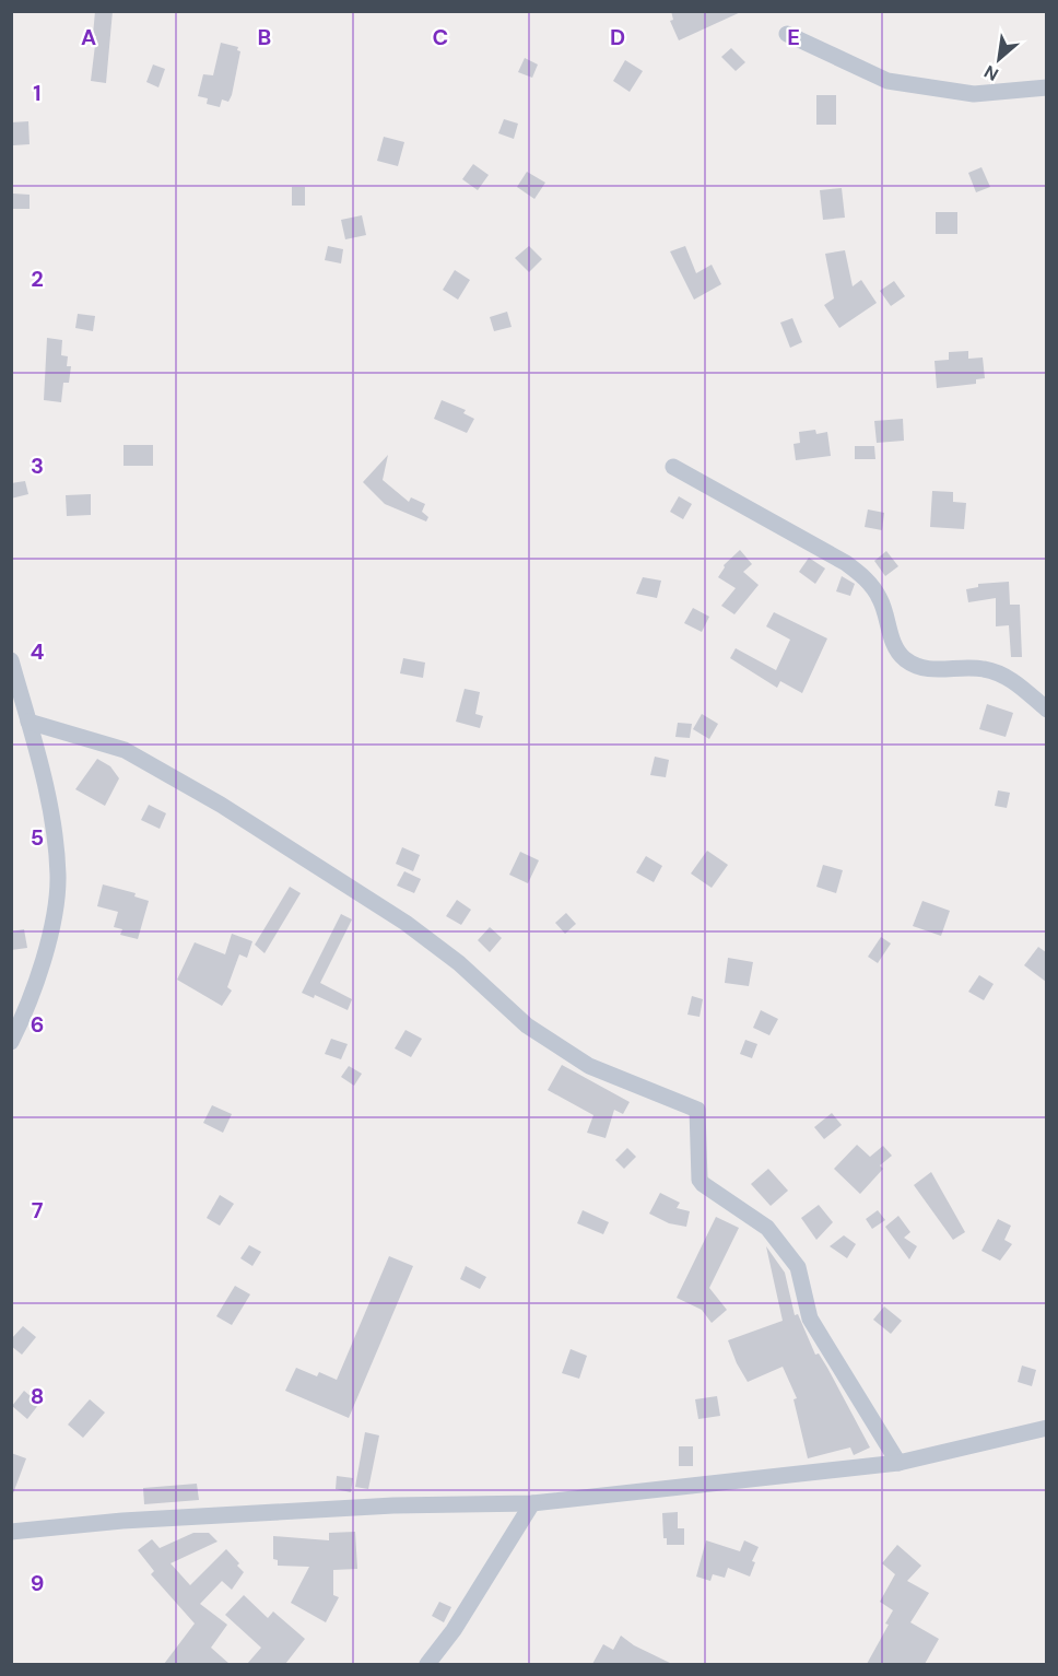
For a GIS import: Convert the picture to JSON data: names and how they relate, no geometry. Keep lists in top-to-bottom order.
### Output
{
  "north": "bottom left",
  "grid": {
    "columns": [
      "A",
      "B",
      "C",
      "D",
      "E"
    ],
    "rows": [
      "1",
      "2",
      "3",
      "4",
      "5",
      "6",
      "7",
      "8",
      "9"
    ]
  }
}
